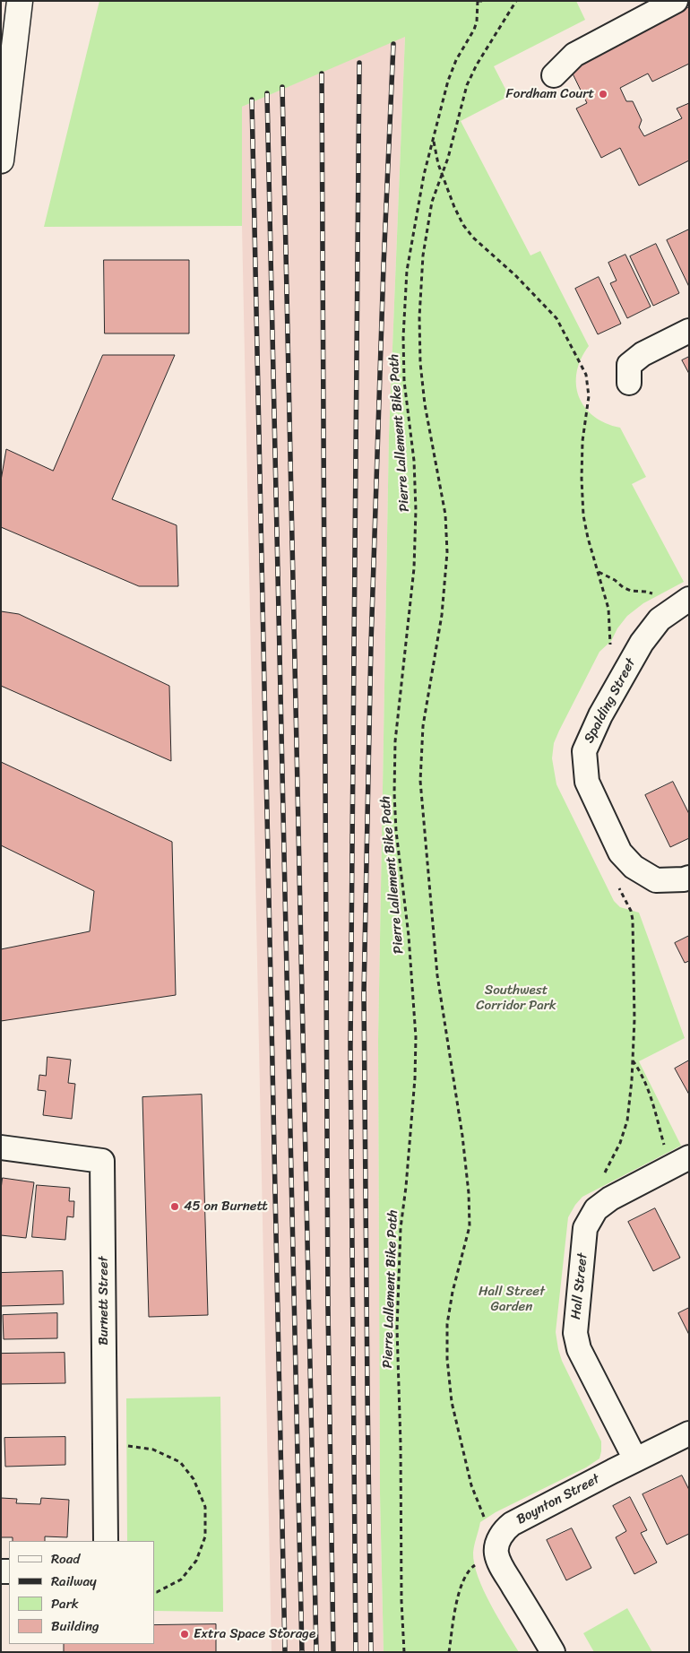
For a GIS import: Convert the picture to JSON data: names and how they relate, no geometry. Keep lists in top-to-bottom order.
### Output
{
  "streets": {
    "street": [
      "Spalding Street",
      "Hall Street",
      "Burnett Street",
      "Boynton Street"
    ],
    "path": ["Pierre Lallement Bike Path"]
  },
  "crossings": [
    ["Hall Street", "Boynton Street"]
  ],
  "parks": ["Southwest Corridor Park", "Hall Street Garden"],
  "places": ["Fordham Court", "45 on Burnett", "Extra Space Storage"],
  "legend": [
    "Road",
    "Railway",
    "Park",
    "Building"
  ]
}
